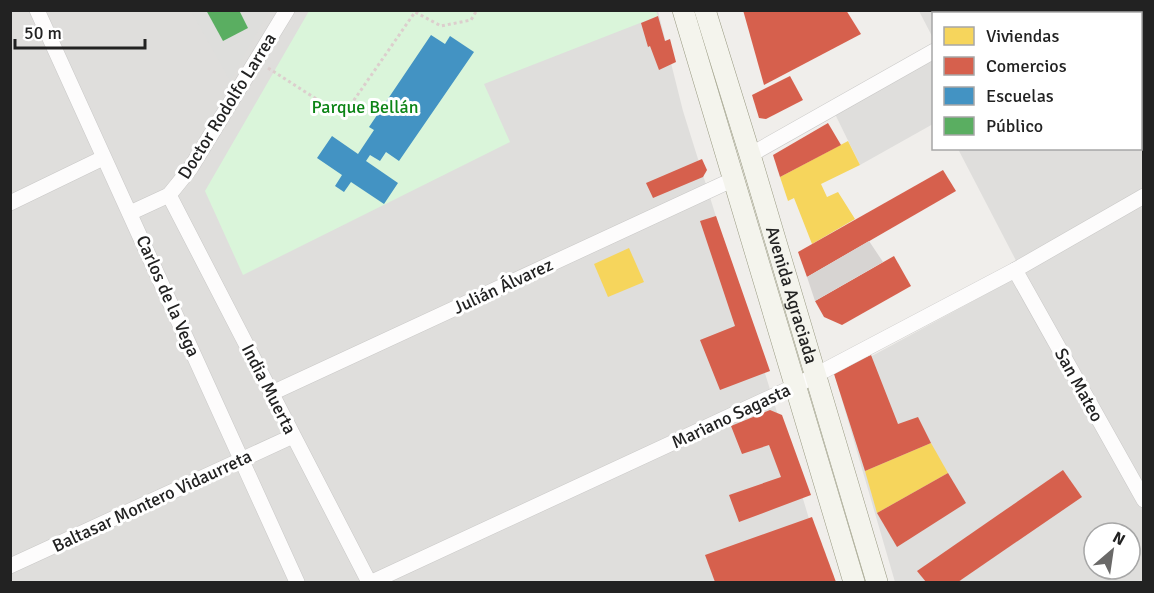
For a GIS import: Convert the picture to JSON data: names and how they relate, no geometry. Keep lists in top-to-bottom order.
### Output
{
  "streets": {
    "main road": ["Avenida Agraciada"],
    "street": [
      "Doctor Rodolfo Larrea",
      "Julián Álvarez",
      "Carlos de la Vega",
      "San Mateo",
      "India Muerta",
      "Mariano Sagasta",
      "Baltasar Montero Vidaurreta"
    ]
  },
  "crossings": [
    ["Doctor Rodolfo Larrea", "Carlos de la Vega"],
    ["Doctor Rodolfo Larrea", "India Muerta"],
    ["Julián Álvarez", "Avenida Agraciada"],
    ["Julián Álvarez", "India Muerta"],
    ["Carlos de la Vega", "Baltasar Montero Vidaurreta"],
    ["Avenida Agraciada", "Mariano Sagasta"],
    ["San Mateo", "Mariano Sagasta"],
    ["India Muerta", "Mariano Sagasta"],
    ["India Muerta", "Baltasar Montero Vidaurreta"]
  ],
  "parks": ["Parque Bellán"],
  "legend": [
    "Viviendas",
    "Comercios",
    "Escuelas",
    "Público"
  ],
  "scale_bar": "50 m",
  "north": "top right"
}
